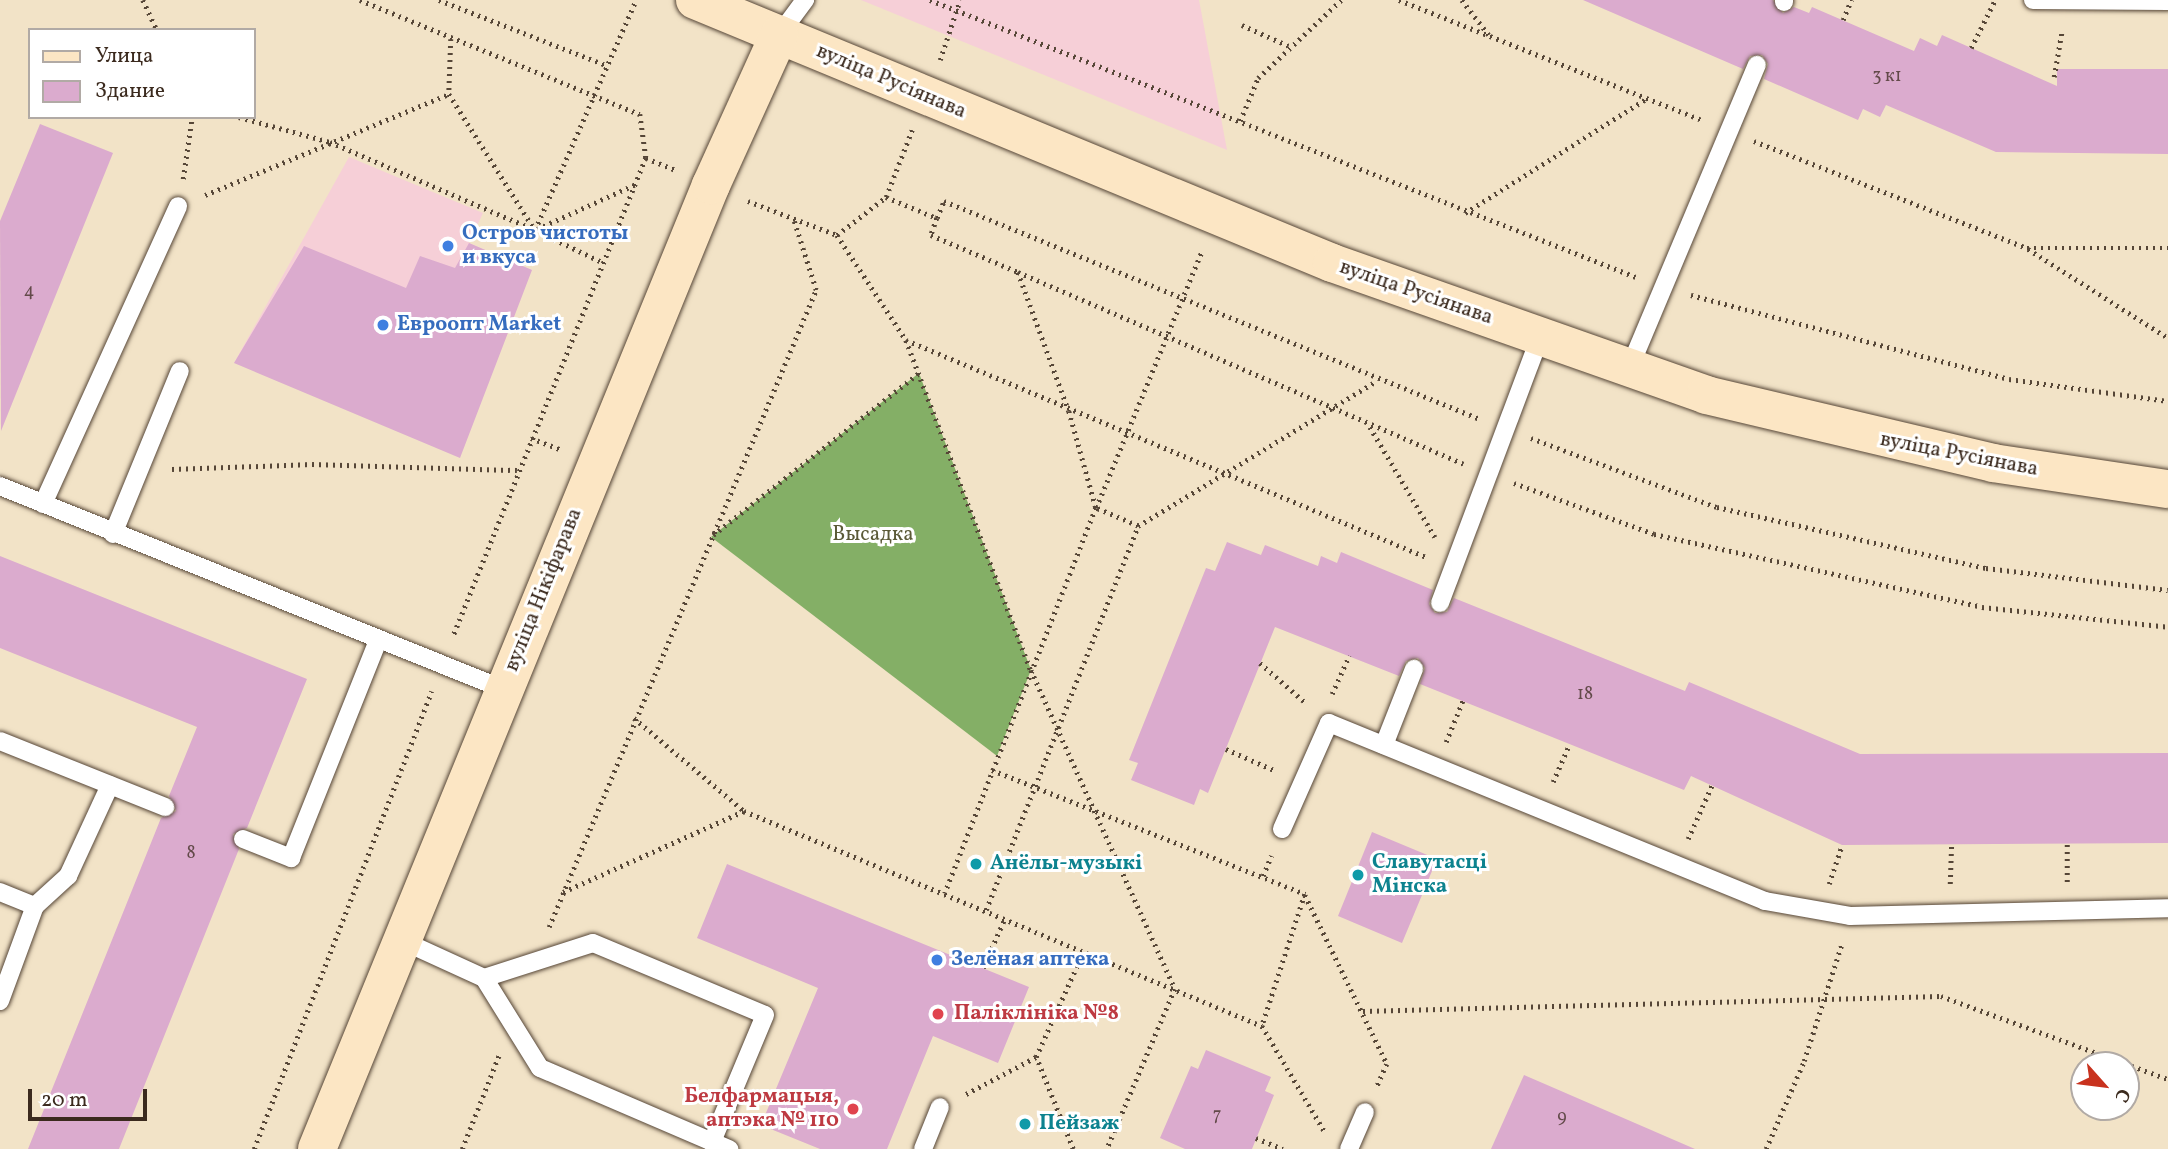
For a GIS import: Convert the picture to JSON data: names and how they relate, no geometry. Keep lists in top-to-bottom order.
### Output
{
  "streets": {
    "main road": ["вуліца Русіянава", "вуліца Нікіфарава"]
  },
  "crossings": [
    ["вуліца Русіянава", "вуліца Нікіфарава"]
  ],
  "parks": ["Высадка"],
  "places": [
    "Остров чистоты и вкуса",
    "Евроопт Market",
    "Анёлы-музыкі",
    "Славутасці Мінска",
    "Зелёная аптека",
    "Паліклініка №8",
    "Белфармацыя, аптэка № 110",
    "Пейзаж"
  ],
  "house_numbers": [
    "3 к1",
    "4",
    "18",
    "8",
    "7",
    "9"
  ],
  "legend": ["Улица", "Здание"],
  "scale_bar": "20 m",
  "north": "bottom right"
}
